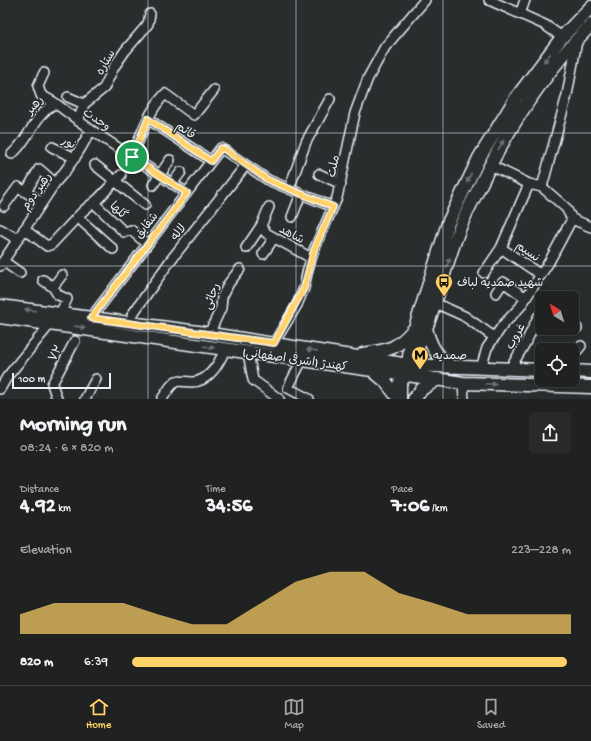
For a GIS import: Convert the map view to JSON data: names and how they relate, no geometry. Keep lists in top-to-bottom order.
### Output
{
  "streets": {
    "main road": ["کهندژ (اشرفی اصفهانی)"],
    "street": [
      "ستاره",
      "رهبر",
      "وحدت",
      "قائم",
      "نور",
      "ملت",
      "رهبر دوم",
      "گلها",
      "شقایق",
      "لاله",
      "شاهد",
      "نسیم",
      "رجائی",
      "غروب",
      "۷۲"
    ]
  },
  "crossings": [
    ["رهبر", "وحدت"],
    ["وحدت", "رهبر دوم"],
    ["وحدت", "شقایق"],
    ["قائم", "شقایق"],
    ["نور", "رهبر دوم"],
    ["ملت", "شاهد"],
    ["ملت", "کهندژ (اشرفی اصفهانی)"],
    ["گلها", "شقایق"],
    ["شقایق", "لاله"],
    ["شقایق", "کهندژ (اشرفی اصفهانی)"],
    ["رجائی", "کهندژ (اشرفی اصفهانی)"],
    ["غروب", "کهندژ (اشرفی اصفهانی)"]
  ],
  "places": {
    "bus stop": ["شهید صمدیه لباف"],
    "metro station": ["صمدیه"]
  },
  "scale_bar": "100 m",
  "north": "top left",
  "page": {
    "scale": "100 m",
    "heading": ["Morning run", "08:24 · 6 × 820 m"],
    "stats": [
      ["Distance", "4.92 km"],
      ["Time", "34:56"],
      ["Pace", "7:06 /km"]
    ],
    "chart": ["Elevation", "223–228 m"],
    "list": [
      {
        "name": "820 m",
        "note": "6:39"
      }
    ],
    "tabs": ["Home", "Map", "Saved"]
  }
}
